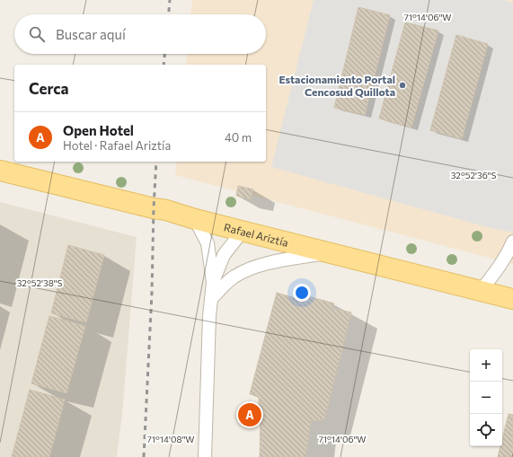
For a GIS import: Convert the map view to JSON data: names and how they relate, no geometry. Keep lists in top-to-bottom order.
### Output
{
  "streets": {
    "main road": ["Rafael Ariztía"]
  },
  "places": ["Estacionamiento Portal Cencosud Quillota"],
  "page": {
    "search": "Buscar aquí",
    "heading": "Cerca",
    "list": [
      {
        "mark": "A",
        "name": "Open Hotel",
        "note": "Hotel · Rafael Ariztía",
        "value": "40 m"
      }
    ],
    "map_buttons": ["+", "−"],
    "pins": "A"
  },
  "coordinates": [
    "71°14'06\"W",
    "32°52'36\"S",
    "32°52'38\"S",
    "71°14'08\"W"
  ]
}
